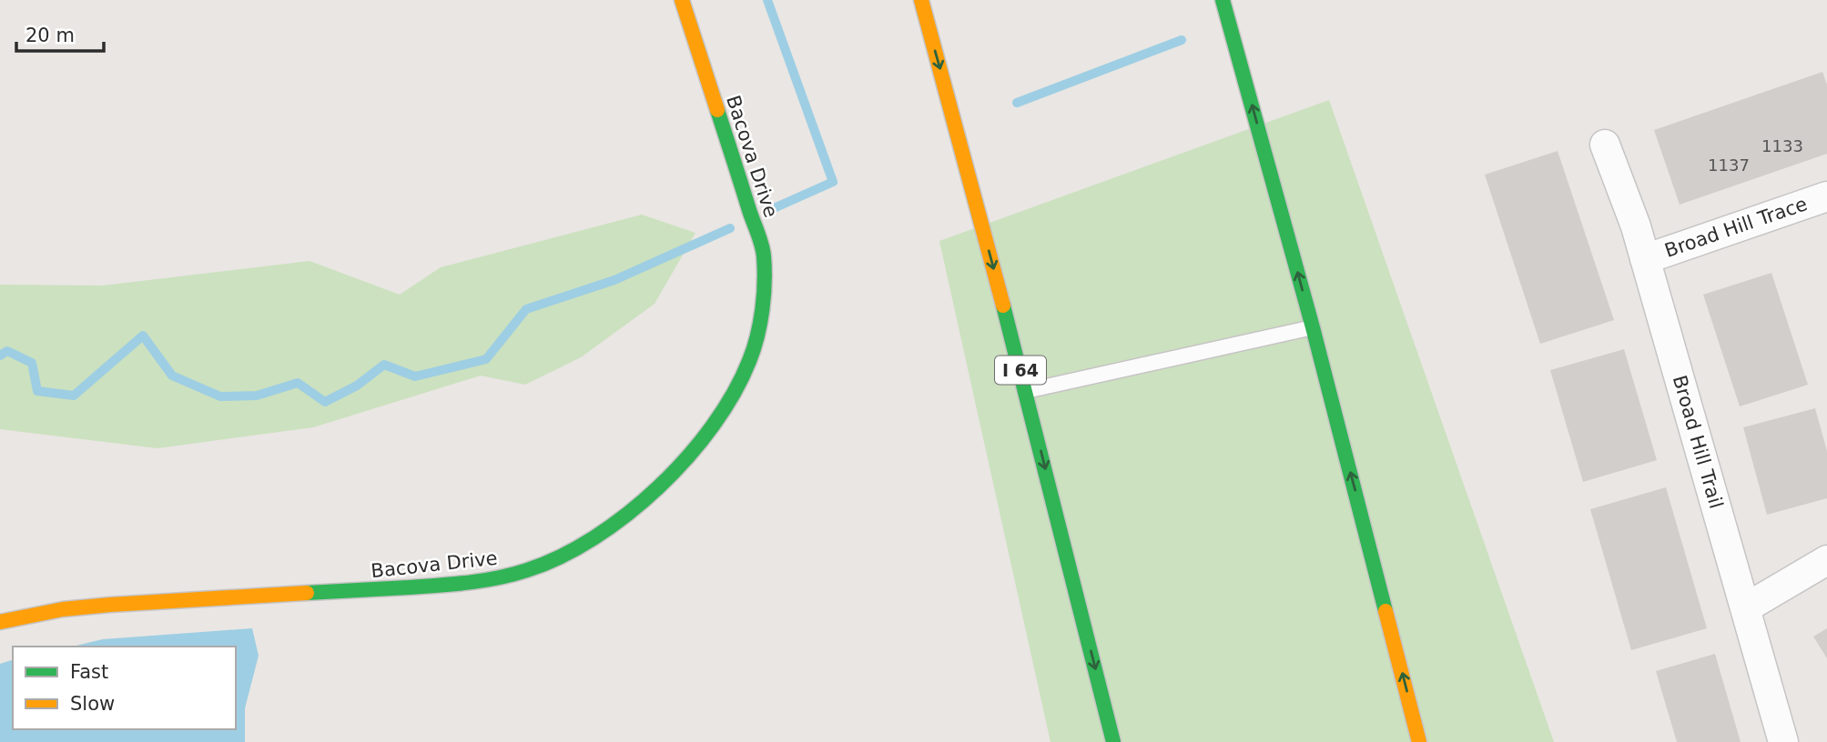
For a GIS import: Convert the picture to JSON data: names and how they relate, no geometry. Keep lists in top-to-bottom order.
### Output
{
  "streets": {
    "main road": ["Bacova Drive", "I 64"],
    "street": ["Broad Hill Trace", "Broad Hill Trail"]
  },
  "crossings": [
    ["Broad Hill Trace", "Broad Hill Trail"]
  ],
  "house_numbers": ["1133", "1137"],
  "legend": ["Fast", "Slow"],
  "scale_bar": "20 m"
}
